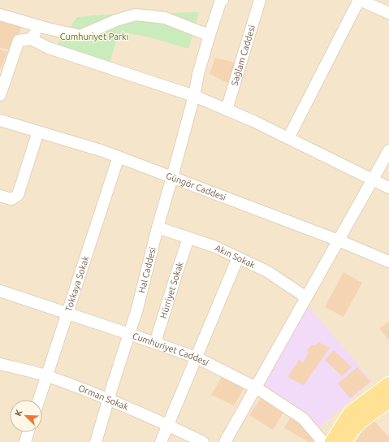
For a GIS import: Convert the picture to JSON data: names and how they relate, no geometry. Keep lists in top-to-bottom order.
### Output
{
  "streets": {
    "street": [
      "Sağlam Caddesi",
      "Güngör Caddesi",
      "Akın Sokak",
      "Hal Caddesi",
      "Tokkaya Sokak",
      "Hürriyet Sokak",
      "Cumhuriyet Caddesi",
      "Orman Sokak"
    ]
  },
  "crossings": [
    ["Güngör Caddesi", "Hal Caddesi"],
    ["Güngör Caddesi", "Tokkaya Sokak"],
    ["Akın Sokak", "Hal Caddesi"],
    ["Akın Sokak", "Hürriyet Sokak"],
    ["Hal Caddesi", "Cumhuriyet Caddesi"],
    ["Hal Caddesi", "Orman Sokak"],
    ["Tokkaya Sokak", "Cumhuriyet Caddesi"],
    ["Tokkaya Sokak", "Orman Sokak"],
    ["Hürriyet Sokak", "Cumhuriyet Caddesi"]
  ],
  "parks": ["Cumhuriyet Parkı"],
  "north": "top left"
}
